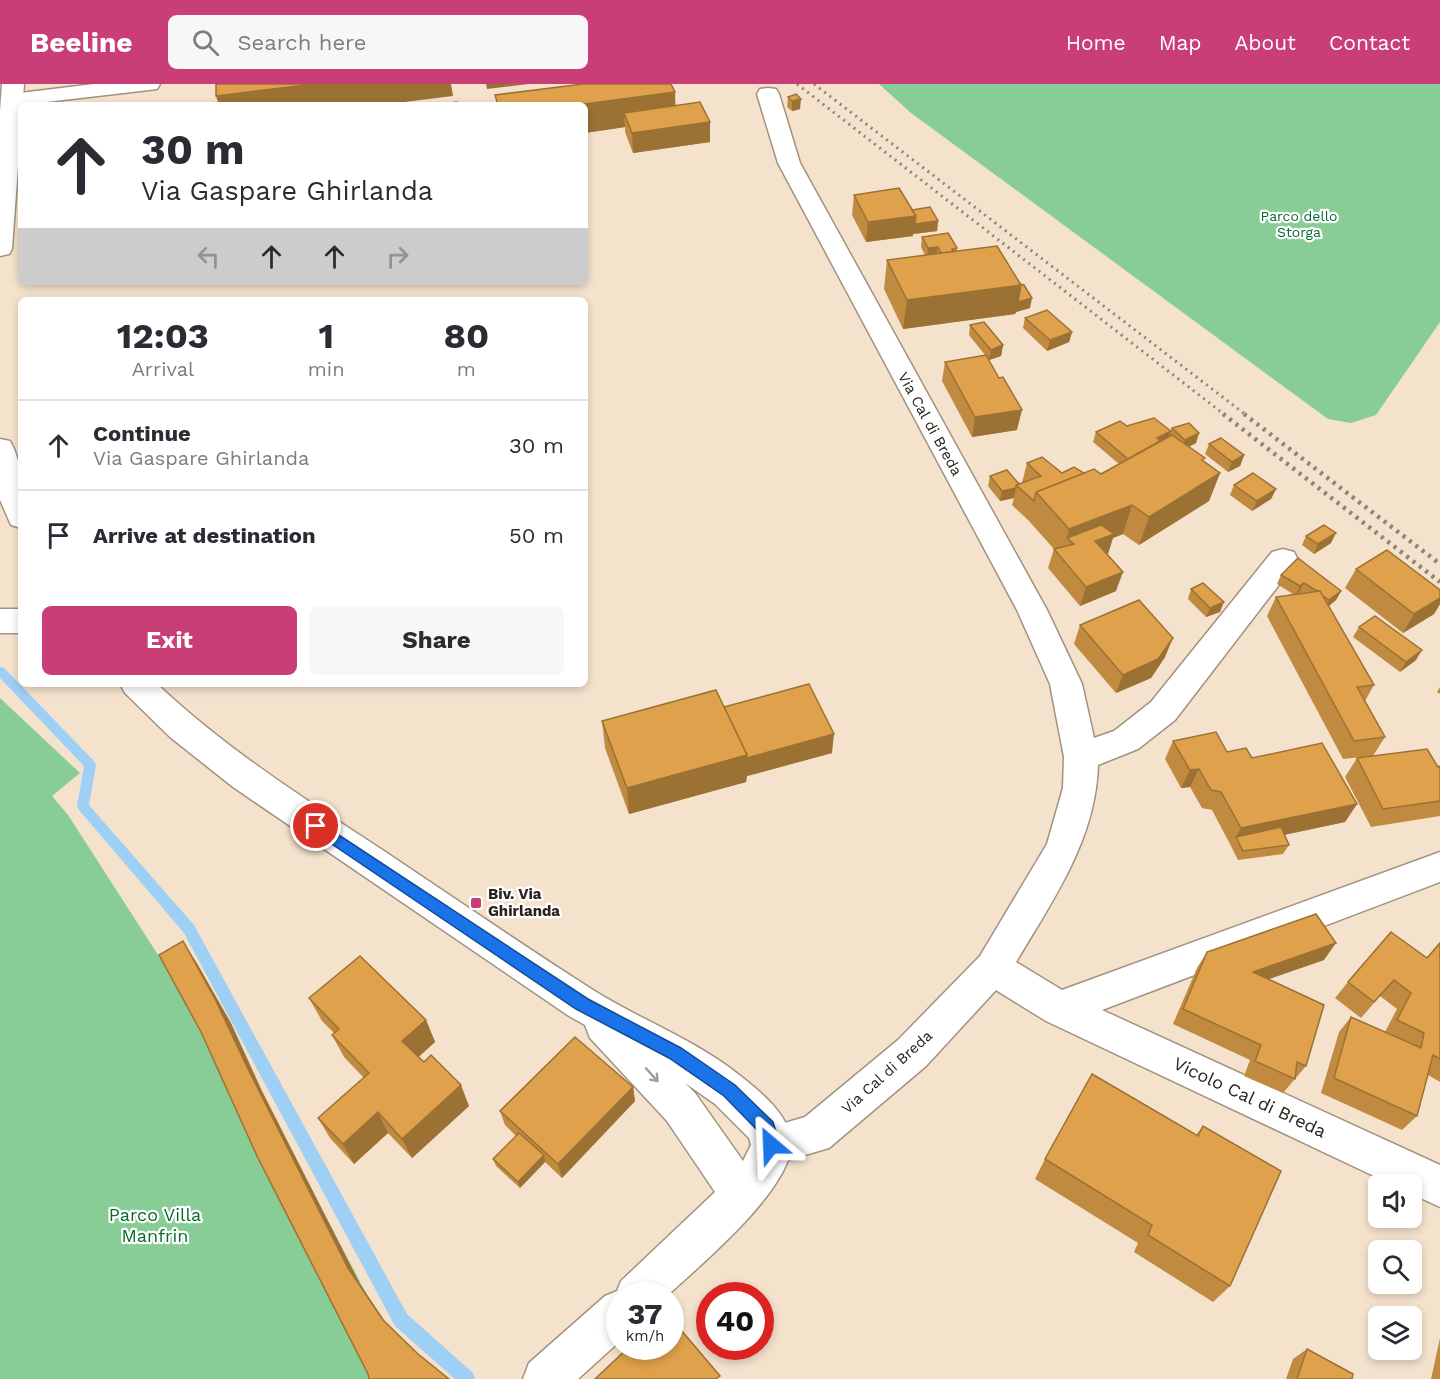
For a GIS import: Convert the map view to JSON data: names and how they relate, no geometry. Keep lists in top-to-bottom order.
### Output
{
  "streets": {
    "street": ["Via Cal di Breda", "Vicolo Cal di Breda"]
  },
  "crossings": [
    ["Via Cal di Breda", "Vicolo Cal di Breda"]
  ],
  "parks": ["Parco dello Storga", "Parco Villa Manfrin"],
  "places": {
    "transit": ["Biv. Via Ghirlanda"]
  },
  "page": {
    "header": "Beeline",
    "search": "Search here",
    "nav": [
      "Home",
      "Map",
      "About",
      "Contact"
    ],
    "turn": ["30 m", "Via Gaspare Ghirlanda"],
    "eta": [
      "12:03",
      "Arrival",
      "1",
      "min",
      "80",
      "m"
    ],
    "list": [
      {
        "name": "Continue",
        "note": "Via Gaspare Ghirlanda",
        "value": "30 m"
      },
      {
        "name": "Arrive at destination",
        "value": "50 m"
      }
    ],
    "buttons": ["Exit", "Share"],
    "speed": "37 km/h",
    "limit": "40"
  }
}
